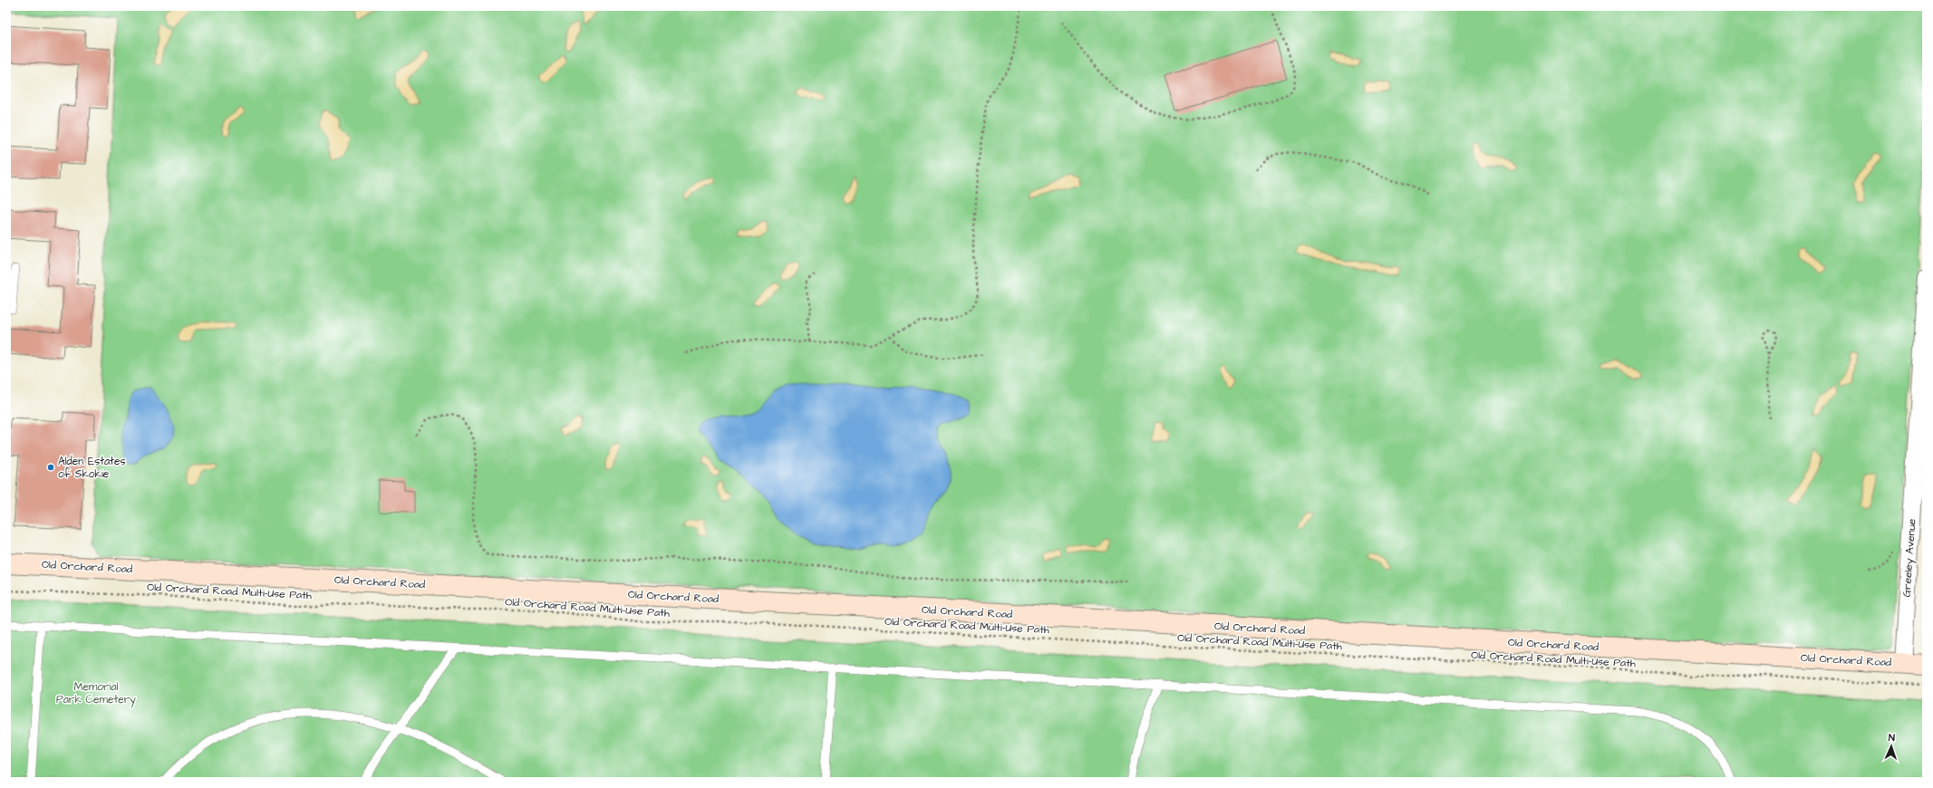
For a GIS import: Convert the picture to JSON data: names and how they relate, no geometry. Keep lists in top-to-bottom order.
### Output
{
  "streets": {
    "main road": ["Old Orchard Road"],
    "street": ["Greeley Avenue"],
    "path": ["Old Orchard Road Multi-Use Path"]
  },
  "crossings": [
    ["Greeley Avenue", "Old Orchard Road"]
  ],
  "parks": ["Memorial Park Cemetery"],
  "places": ["Alden Estates of Skokie"],
  "north": "top"
}
